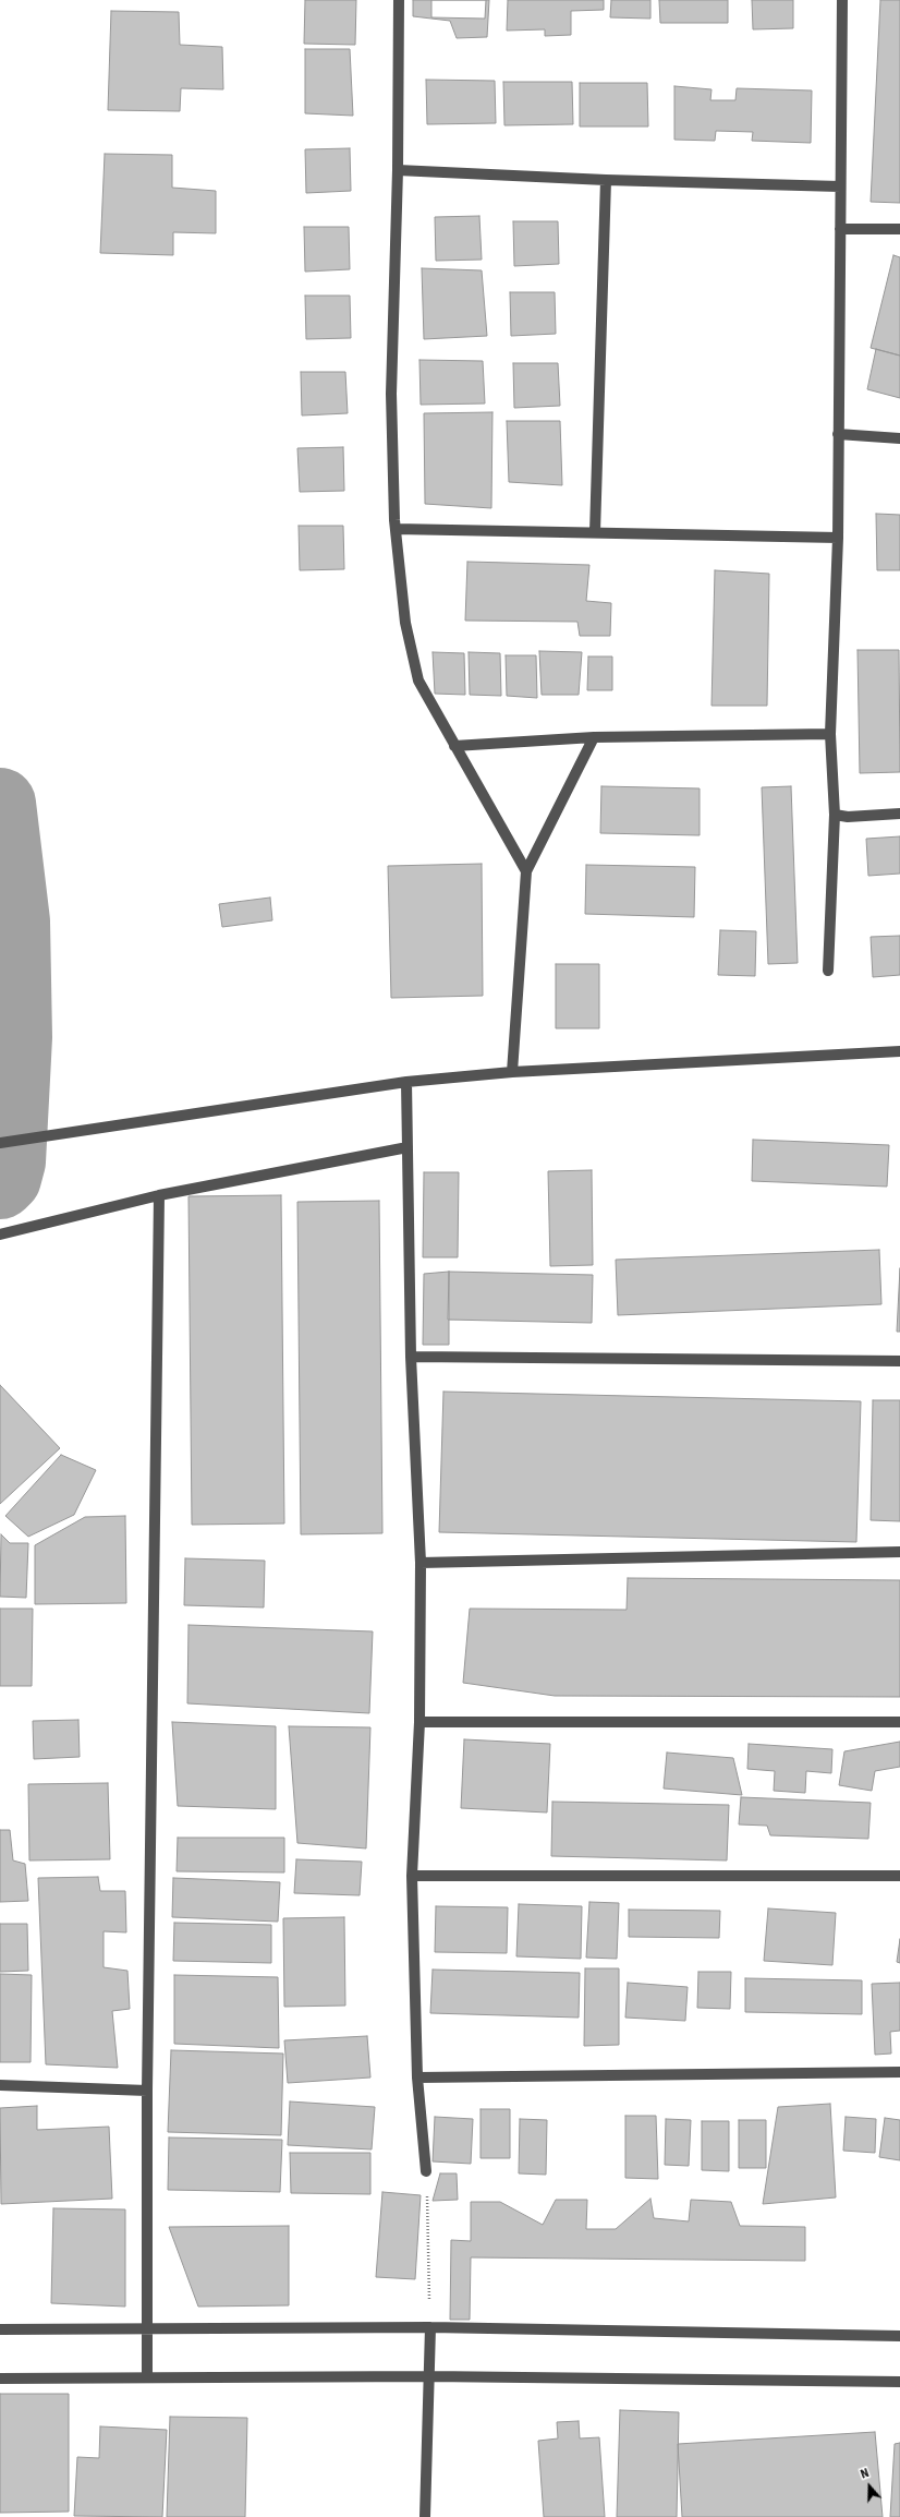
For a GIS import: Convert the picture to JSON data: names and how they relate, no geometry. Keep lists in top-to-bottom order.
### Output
{
  "north": "top"
}
